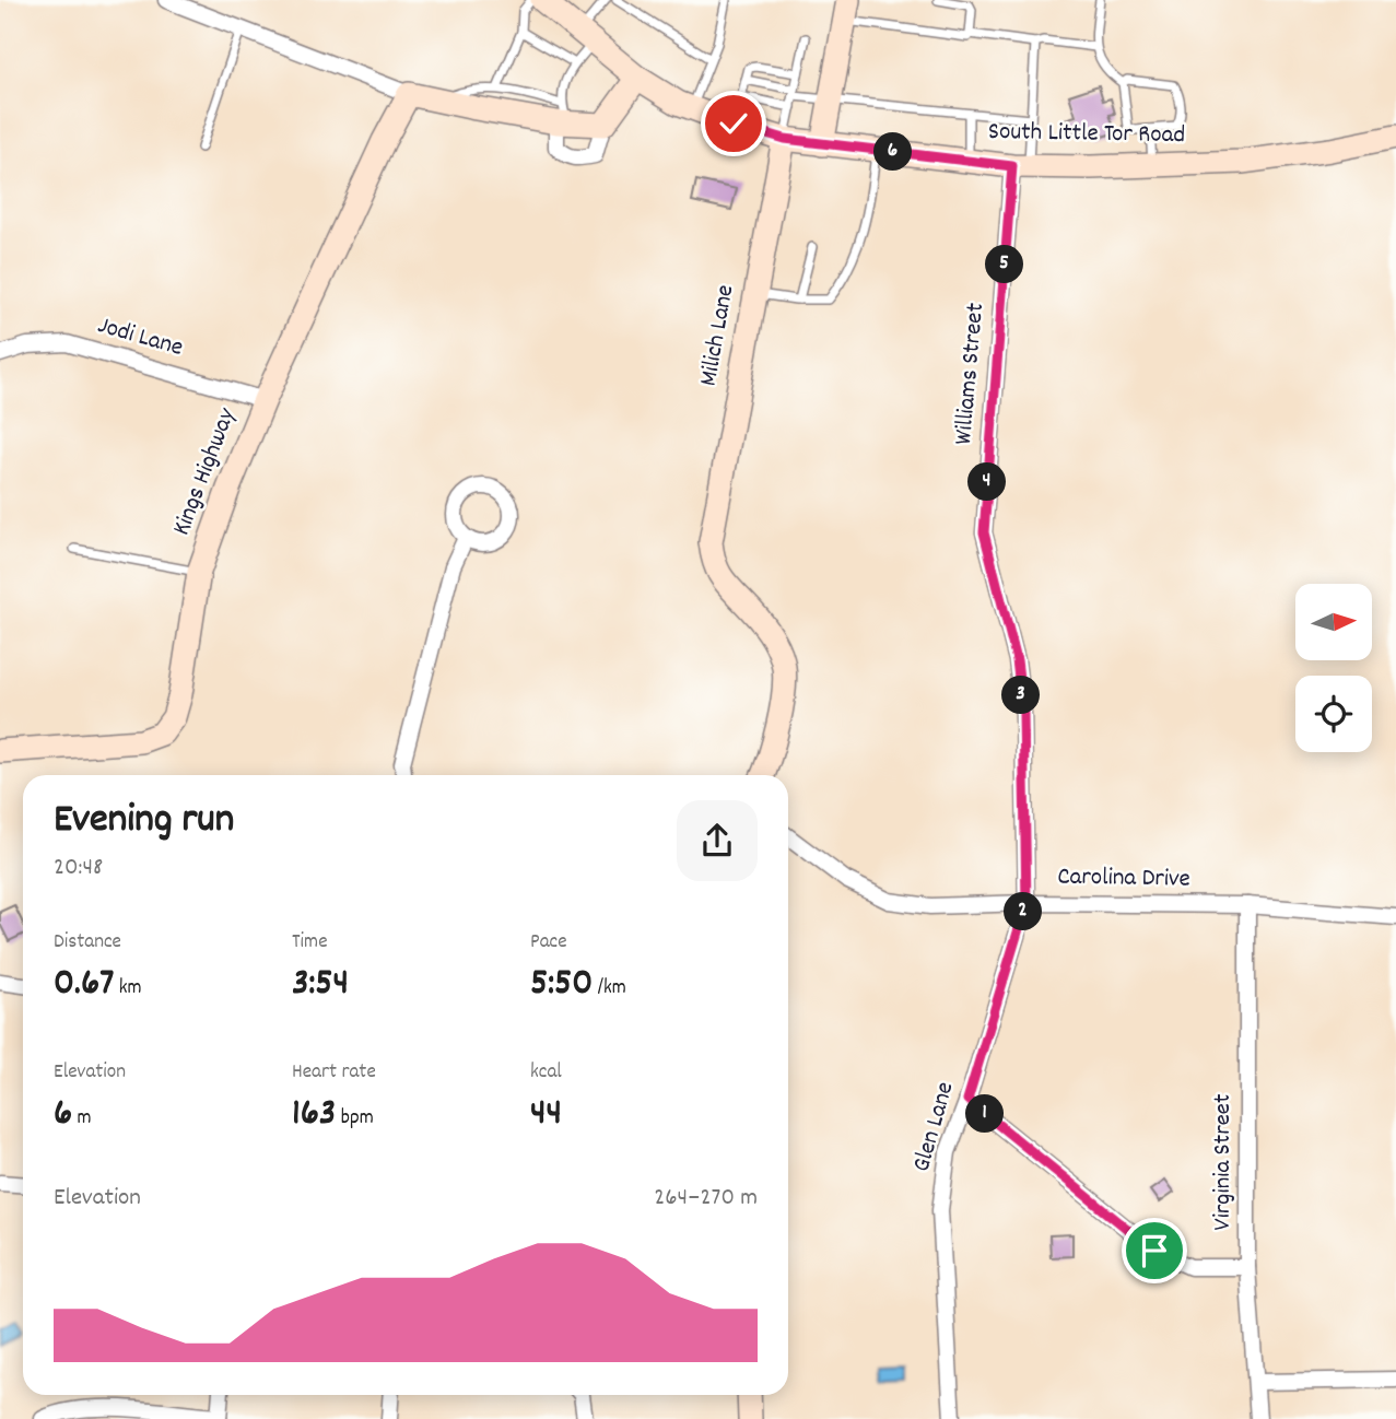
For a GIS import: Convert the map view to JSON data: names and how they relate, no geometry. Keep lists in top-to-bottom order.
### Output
{
  "streets": {
    "street": [
      "South Little Tor Road",
      "Milich Lane",
      "Jodi Lane",
      "Williams Street",
      "Kings Highway",
      "Carolina Drive",
      "Glen Lane",
      "Virginia Street"
    ]
  },
  "crossings": [
    ["South Little Tor Road", "Milich Lane"],
    ["South Little Tor Road", "Williams Street"],
    ["Jodi Lane", "Kings Highway"],
    ["Williams Street", "Carolina Drive"],
    ["Williams Street", "Glen Lane"],
    ["Carolina Drive", "Glen Lane"],
    ["Carolina Drive", "Virginia Street"]
  ],
  "north": "right",
  "page": {
    "pins": [
      "6",
      "5",
      "4",
      "3",
      "2",
      "1"
    ],
    "heading": ["Evening run", "20:48"],
    "stats": [
      ["Distance", "0.67 km"],
      ["Time", "3:54"],
      ["Pace", "5:50 /km"],
      ["Elevation", "6 m"],
      ["Heart rate", "163 bpm"],
      ["kcal", "44"]
    ],
    "chart": ["Elevation", "264–270 m"]
  }
}
